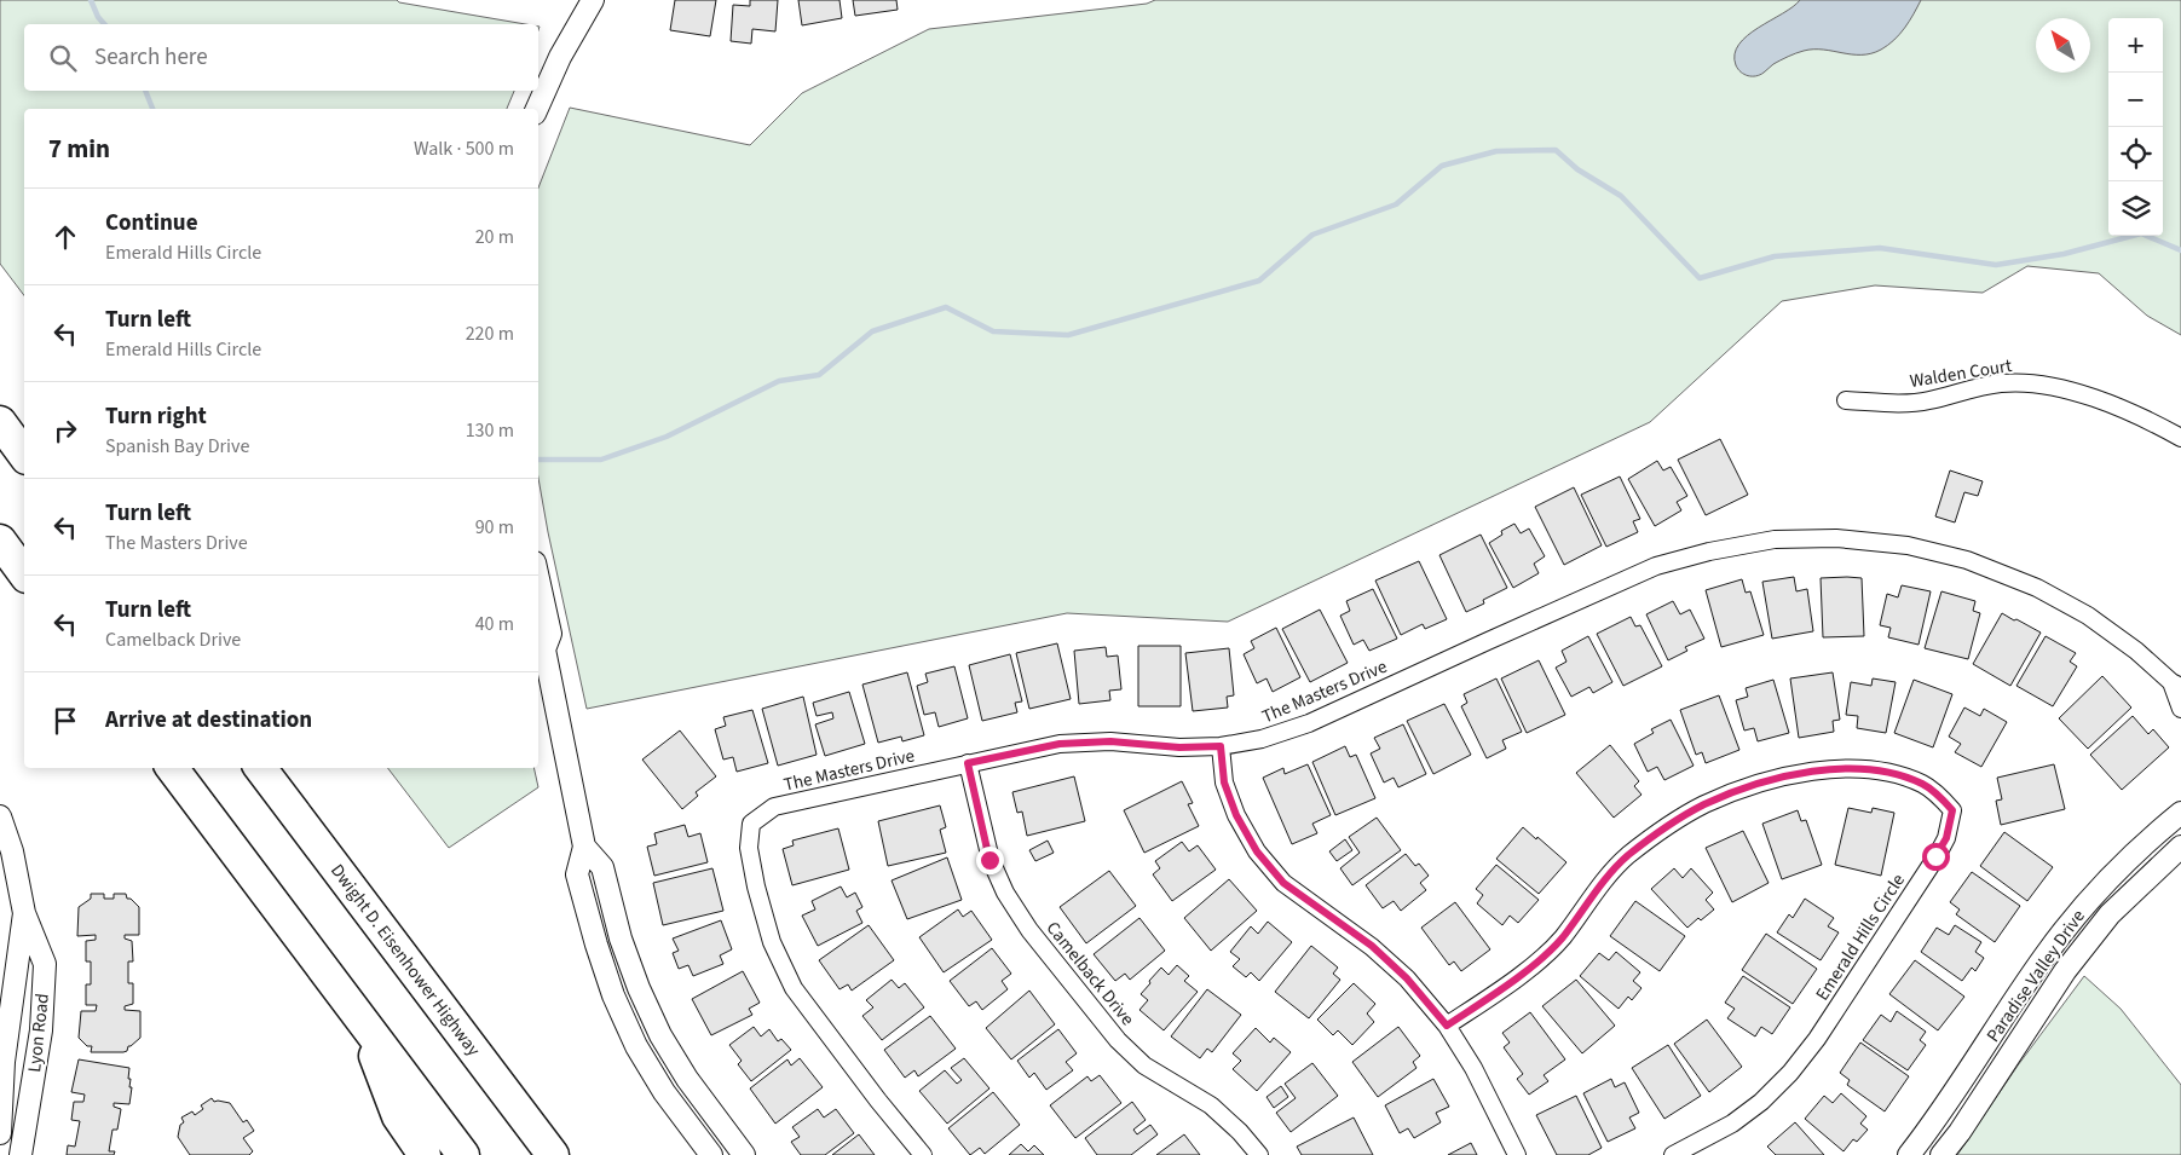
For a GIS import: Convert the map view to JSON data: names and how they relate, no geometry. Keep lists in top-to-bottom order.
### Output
{
  "streets": {
    "highway": ["Dwight D. Eisenhower Highway"],
    "street": [
      "Walden Court",
      "The Masters Drive",
      "Emerald Hills Circle",
      "Camelback Drive",
      "Paradise Valley Drive",
      "Lyon Road"
    ]
  },
  "crossings": [
    ["The Masters Drive", "Camelback Drive"]
  ],
  "north": "top left",
  "page": {
    "map_buttons": ["+", "−"],
    "search": "Search here",
    "heading": ["7 min", "Walk · 500 m"],
    "list": [
      ["Continue", "Emerald Hills Circle", "20 m"],
      ["Turn left", "Emerald Hills Circle", "220 m"],
      ["Turn right", "Spanish Bay Drive", "130 m"],
      ["Turn left", "The Masters Drive", "90 m"],
      ["Turn left", "Camelback Drive", "40 m"],
      "Arrive at destination"
    ]
  }
}
